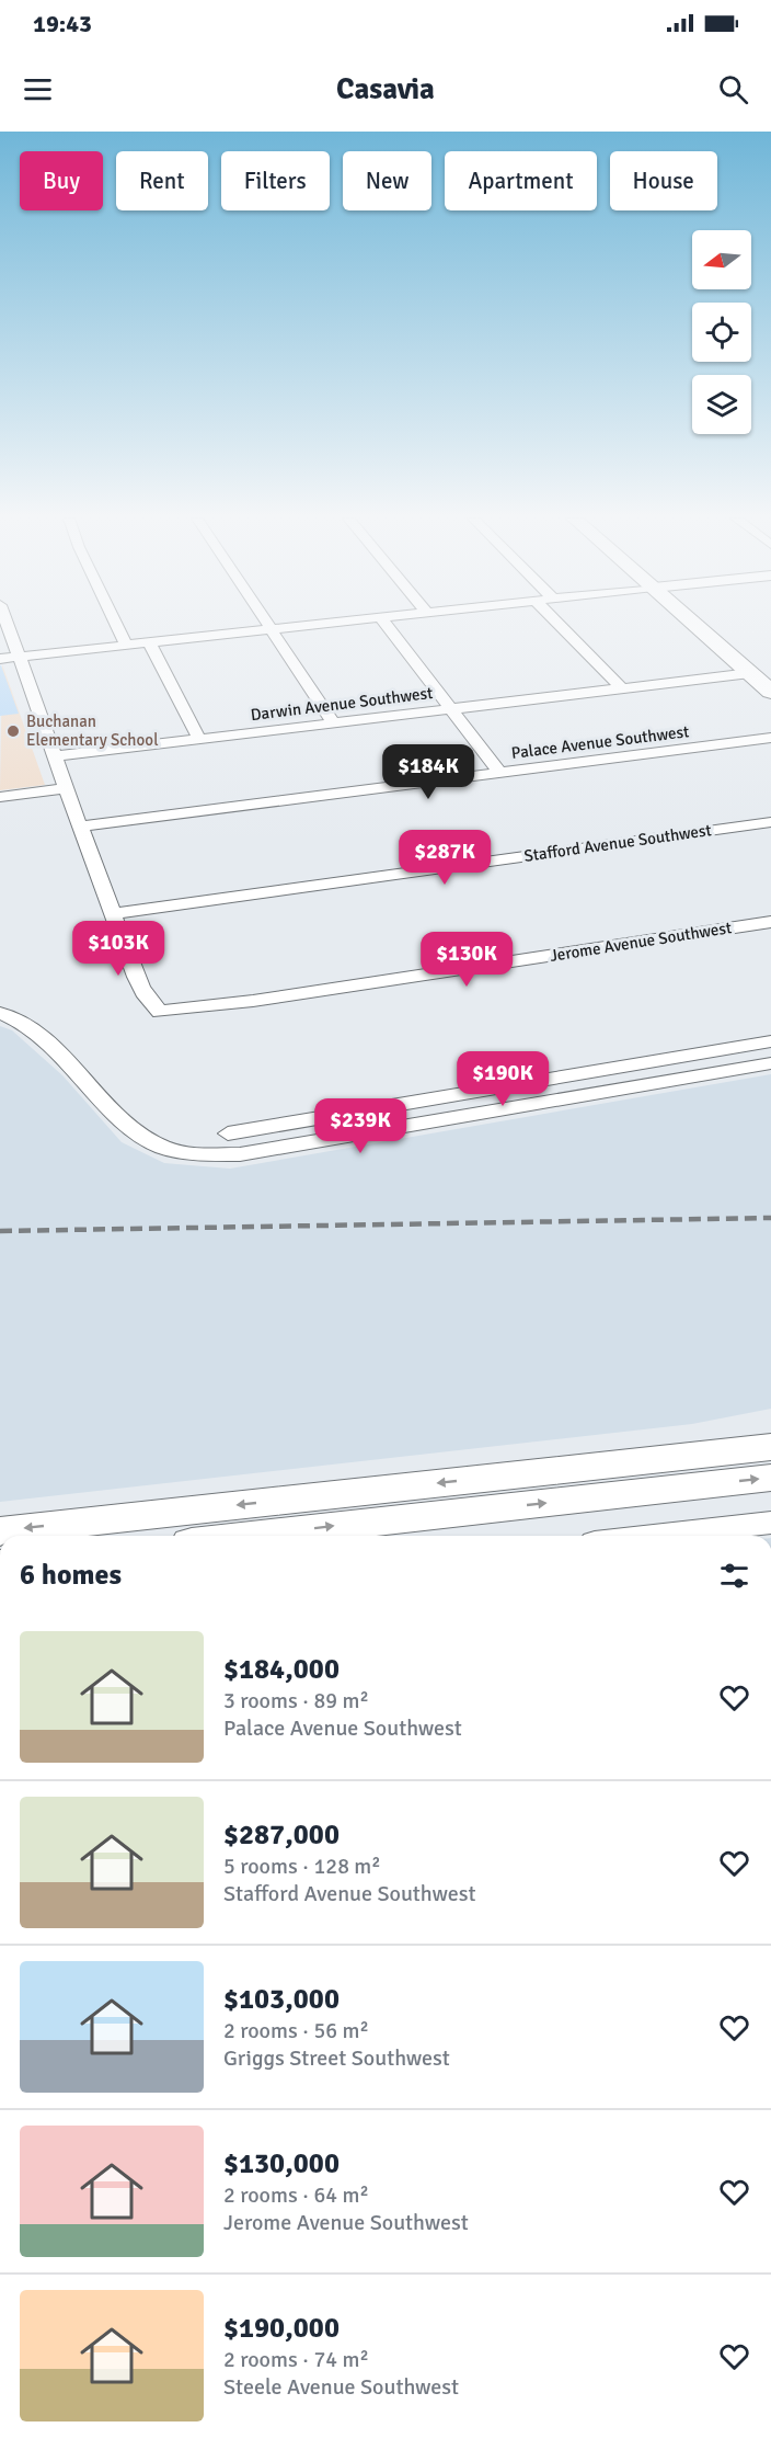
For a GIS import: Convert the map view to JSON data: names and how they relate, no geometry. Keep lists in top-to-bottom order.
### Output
{
  "streets": {
    "street": [
      "Darwin Avenue Southwest",
      "Palace Avenue Southwest",
      "Stafford Avenue Southwest",
      "Jerome Avenue Southwest"
    ]
  },
  "crossings": [
    ["Stafford Avenue Southwest", "Jerome Avenue Southwest"]
  ],
  "places": ["Buchanan Elementary School"],
  "north": "left",
  "page": {
    "status": "19:43",
    "header": "Casavia",
    "chip": [
      "Buy",
      "Rent",
      "Filters",
      "New",
      "Apartment",
      "House"
    ],
    "price": [
      "$184K",
      "$287K",
      "$103K",
      "$130K",
      "$190K",
      "$239K"
    ],
    "heading": "6 homes",
    "list": [
      {
        "name": "$184,000",
        "note": "3 rooms · 89 m² · Palace Avenue Southwest"
      },
      {
        "name": "$287,000",
        "note": "5 rooms · 128 m² · Stafford Avenue Southwest"
      },
      {
        "name": "$103,000",
        "note": "2 rooms · 56 m² · Griggs Street Southwest"
      },
      {
        "name": "$130,000",
        "note": "2 rooms · 64 m² · Jerome Avenue Southwest"
      },
      {
        "name": "$190,000",
        "note": "2 rooms · 74 m² · Steele Avenue Southwest"
      }
    ]
  }
}
